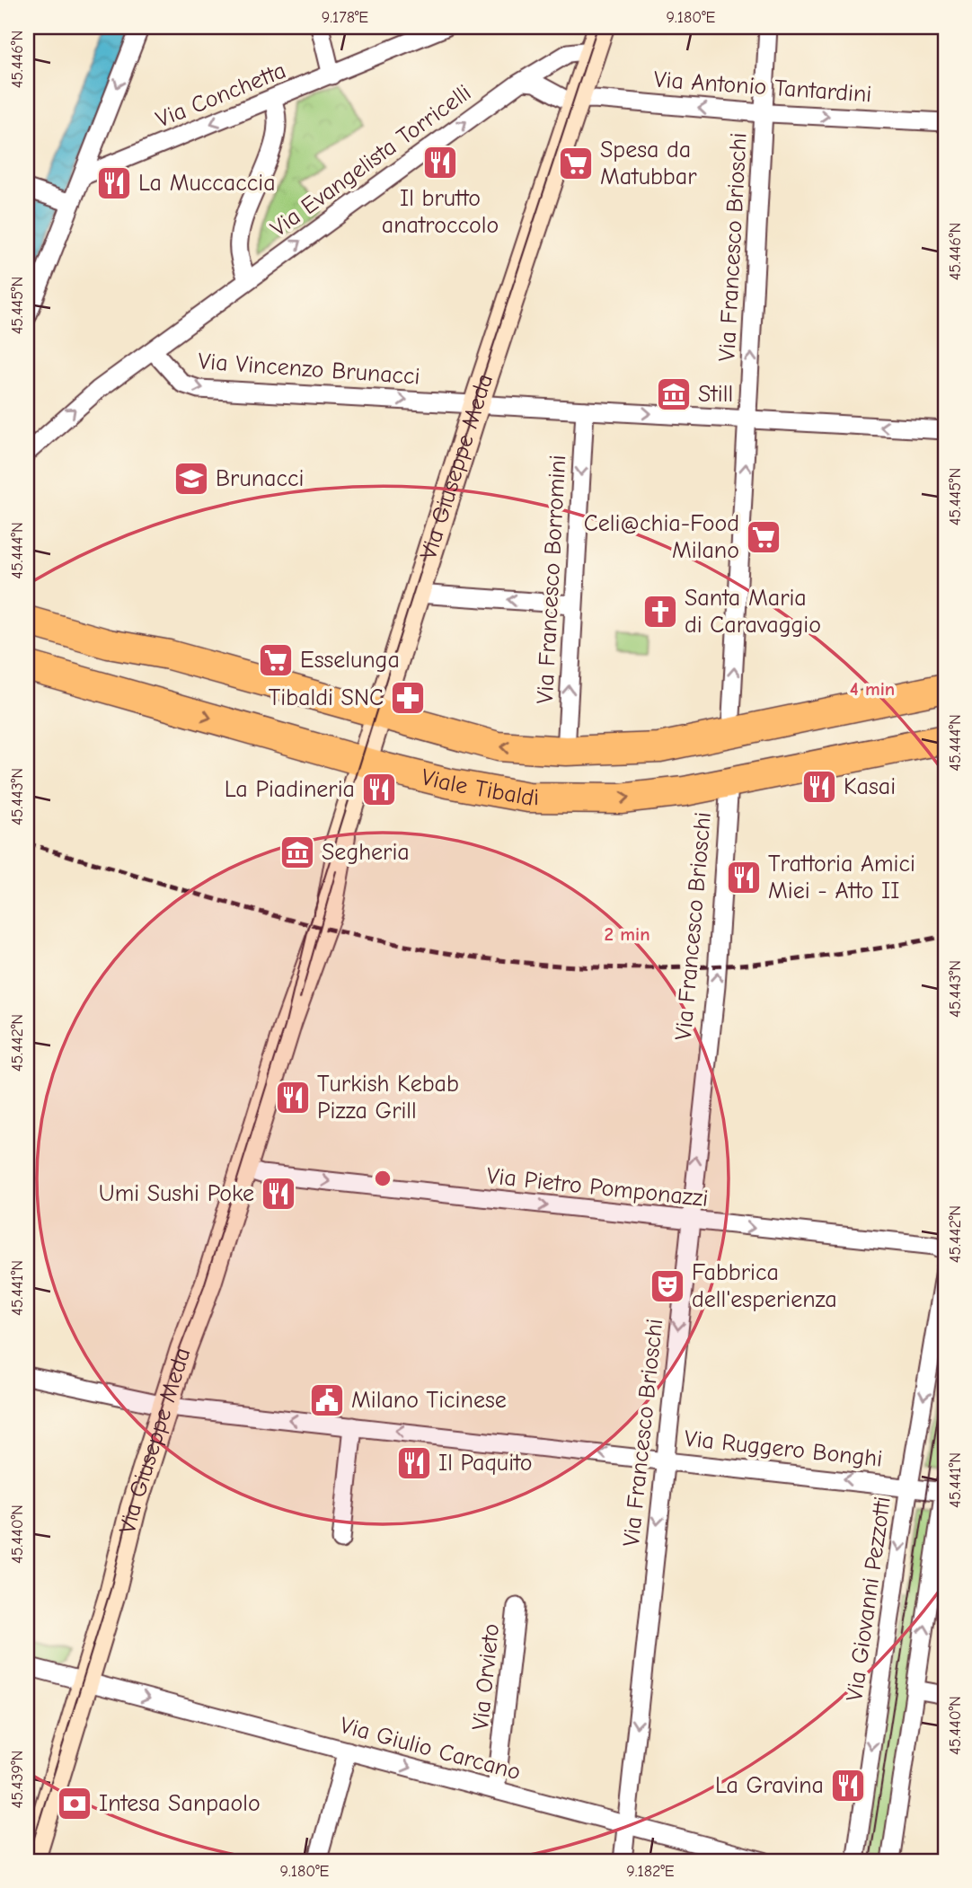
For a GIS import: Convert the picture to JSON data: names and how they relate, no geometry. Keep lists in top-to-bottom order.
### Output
{
  "streets": {
    "main road": ["Viale Tibaldi"],
    "street": [
      "Via Antonio Tantardini",
      "Via Conchetta",
      "Via Evangelista Torricelli",
      "Via Francesco Brioschi",
      "Via Vincenzo Brunacci",
      "Via Giuseppe Meda",
      "Via Francesco Borromini",
      "Via Pietro Pomponazzi",
      "Via Ruggero Bonghi",
      "Via Giovanni Pezzotti",
      "Via Orvieto",
      "Via Giulio Carcano"
    ]
  },
  "crossings": [
    ["Via Antonio Tantardini", "Via Evangelista Torricelli"],
    ["Via Antonio Tantardini", "Via Francesco Brioschi"],
    ["Via Antonio Tantardini", "Via Giuseppe Meda"],
    ["Via Conchetta", "Via Evangelista Torricelli"],
    ["Via Evangelista Torricelli", "Via Vincenzo Brunacci"],
    ["Via Evangelista Torricelli", "Via Giuseppe Meda"],
    ["Via Francesco Brioschi", "Via Vincenzo Brunacci"],
    ["Via Francesco Brioschi", "Viale Tibaldi"],
    ["Via Francesco Brioschi", "Via Pietro Pomponazzi"],
    ["Via Francesco Brioschi", "Via Ruggero Bonghi"],
    ["Via Francesco Brioschi", "Via Giulio Carcano"],
    ["Via Vincenzo Brunacci", "Via Giuseppe Meda"],
    ["Via Vincenzo Brunacci", "Via Francesco Borromini"],
    ["Via Giuseppe Meda", "Viale Tibaldi"],
    ["Via Giuseppe Meda", "Via Pietro Pomponazzi"],
    ["Via Giuseppe Meda", "Via Ruggero Bonghi"],
    ["Via Giuseppe Meda", "Via Giulio Carcano"],
    ["Via Francesco Borromini", "Viale Tibaldi"],
    ["Via Ruggero Bonghi", "Via Giovanni Pezzotti"],
    ["Via Orvieto", "Via Giulio Carcano"]
  ],
  "one_way": [
    "Via Conchetta",
    "Via Evangelista Torricelli",
    "Via Pietro Pomponazzi",
    "Via Ruggero Bonghi",
    "Via Giulio Carcano"
  ],
  "places": {
    "restaurant": [
      "Il brutto anatroccolo",
      "La Muccaccia",
      "Kasai",
      "La Piadineria",
      "Trattoria Amici Miei - Atto II",
      "Turkish Kebab Pizza Grill",
      "Umi Sushi Poke",
      "Il Paquito",
      "La Gravina"
    ],
    "supermarket": ["Spesa da Matubbar", "Celi@chia-Food Milano", "Esselunga"],
    "museum": ["Still", "Segheria"],
    "school or university": ["Brunacci"],
    "church": ["Santa Maria di Caravaggio"],
    "pharmacy": ["Tibaldi SNC"],
    "theatre": ["Fabbrica dell'esperienza"],
    "public building": ["Milano Ticinese"],
    "bank": ["Intesa Sanpaolo"]
  },
  "coordinates": [
    "9.178°E",
    "9.180°E",
    "45.446°N",
    "45.445°N",
    "45.444°N",
    "45.443°N",
    "45.442°N",
    "45.441°N",
    "45.440°N",
    "45.439°N",
    "9.182°E"
  ],
  "rings": ["4 min", "2 min"]
}
